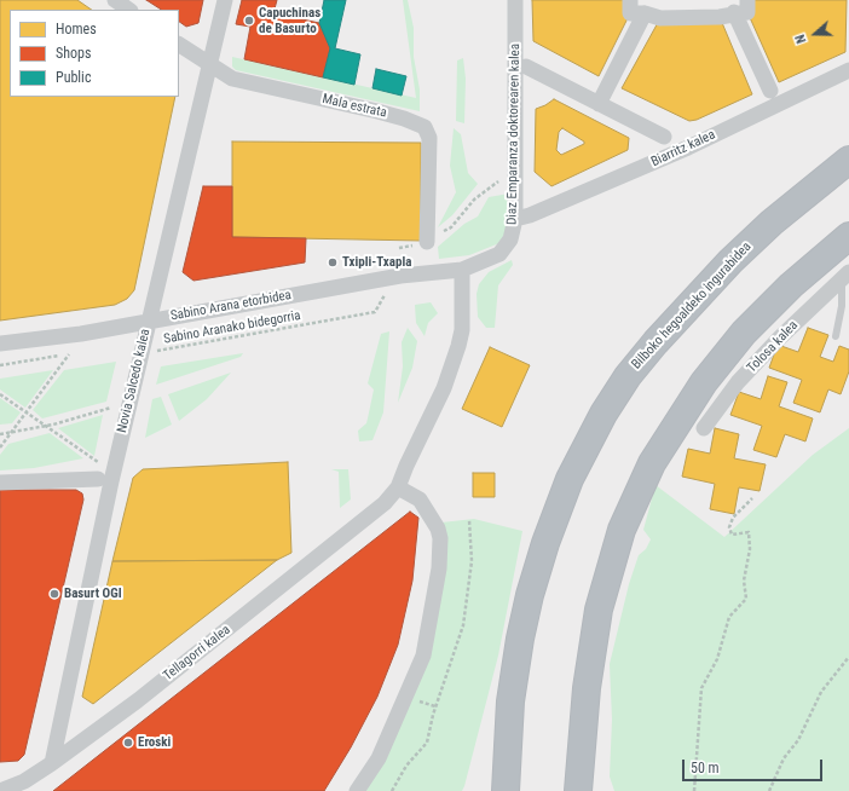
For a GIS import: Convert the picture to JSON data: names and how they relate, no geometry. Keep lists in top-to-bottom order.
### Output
{
  "streets": {
    "highway": ["Bilboko hegoaldeko ingurabidea"],
    "street": [
      "Mala estrata",
      "Diaz Emparanza doktorearen kalea",
      "Biarritz kalea",
      "Sabino Arana etorbidea",
      "Tolosa kalea",
      "Novia Salcedo kalea",
      "Tellagorri kalea"
    ],
    "path": ["Sabino Aranako bidegorria"]
  },
  "crossings": [
    ["Mala estrata", "Novia Salcedo kalea"],
    ["Diaz Emparanza doktorearen kalea", "Biarritz kalea"],
    ["Diaz Emparanza doktorearen kalea", "Sabino Arana etorbidea"],
    ["Sabino Arana etorbidea", "Sabino Aranako bidegorria"],
    ["Sabino Arana etorbidea", "Novia Salcedo kalea"],
    ["Sabino Aranako bidegorria", "Novia Salcedo kalea"],
    ["Novia Salcedo kalea", "Tellagorri kalea"]
  ],
  "places": [
    "Capuchinas de Basurto",
    "Txipli-Txapla",
    "Basurt OGI",
    "Eroski"
  ],
  "legend": ["Homes", "Shops", "Public"],
  "scale_bar": "50 m",
  "north": "left"
}
